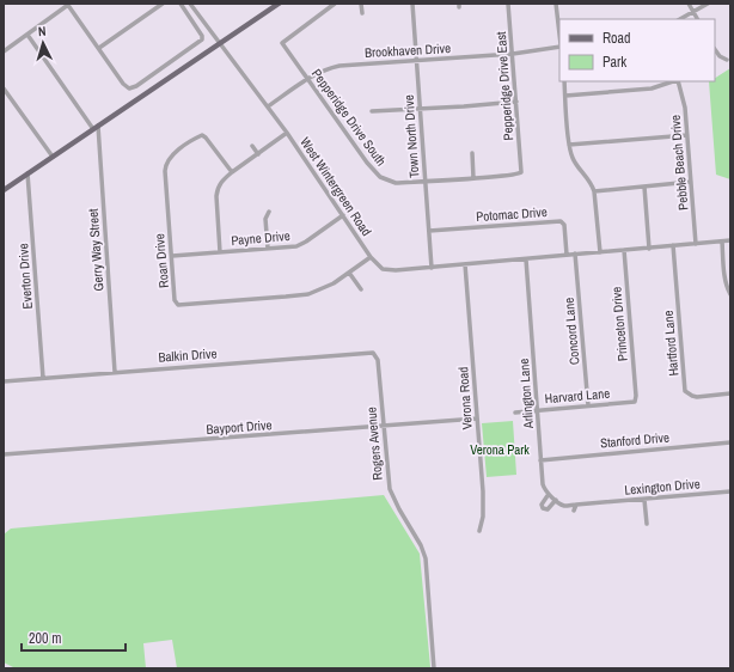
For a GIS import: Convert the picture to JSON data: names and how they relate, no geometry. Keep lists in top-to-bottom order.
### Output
{
  "streets": {
    "street": [
      "Brookhaven Drive",
      "Pepperidge Drive East",
      "Pepperidge Drive South",
      "Town North Drive",
      "Pebble Beach Drive",
      "West Wintergreen Road",
      "Potomac Drive",
      "Payne Drive",
      "Gerry Way Street",
      "Roan Drive",
      "Everton Drive",
      "Princeton Drive",
      "Concord Lane",
      "Hartford Lane",
      "Balkin Drive",
      "Arlington Lane",
      "Harvard Lane",
      "Verona Road",
      "Bayport Drive",
      "Stanford Drive",
      "Rogers Avenue",
      "Lexington Drive"
    ]
  },
  "crossings": [
    ["Brookhaven Drive", "Pepperidge Drive East"],
    ["Brookhaven Drive", "Pepperidge Drive South"],
    ["Brookhaven Drive", "Town North Drive"],
    ["Brookhaven Drive", "West Wintergreen Road"],
    ["Pepperidge Drive East", "Pepperidge Drive South"],
    ["Pepperidge Drive South", "Town North Drive"],
    ["Town North Drive", "West Wintergreen Road"],
    ["Town North Drive", "Potomac Drive"],
    ["Pebble Beach Drive", "West Wintergreen Road"],
    ["West Wintergreen Road", "Potomac Drive"],
    ["West Wintergreen Road", "Payne Drive"],
    ["West Wintergreen Road", "Roan Drive"],
    ["West Wintergreen Road", "Princeton Drive"],
    ["West Wintergreen Road", "Concord Lane"],
    ["West Wintergreen Road", "Hartford Lane"],
    ["West Wintergreen Road", "Arlington Lane"],
    ["West Wintergreen Road", "Verona Road"],
    ["Payne Drive", "Roan Drive"],
    ["Gerry Way Street", "Balkin Drive"],
    ["Everton Drive", "Balkin Drive"],
    ["Princeton Drive", "Harvard Lane"],
    ["Concord Lane", "Harvard Lane"],
    ["Balkin Drive", "Rogers Avenue"],
    ["Arlington Lane", "Harvard Lane"],
    ["Arlington Lane", "Stanford Drive"],
    ["Verona Road", "Bayport Drive"],
    ["Bayport Drive", "Rogers Avenue"]
  ],
  "parks": ["Verona Park"],
  "legend": ["Road", "Park"],
  "scale_bar": "200 m",
  "north": "top"
}
